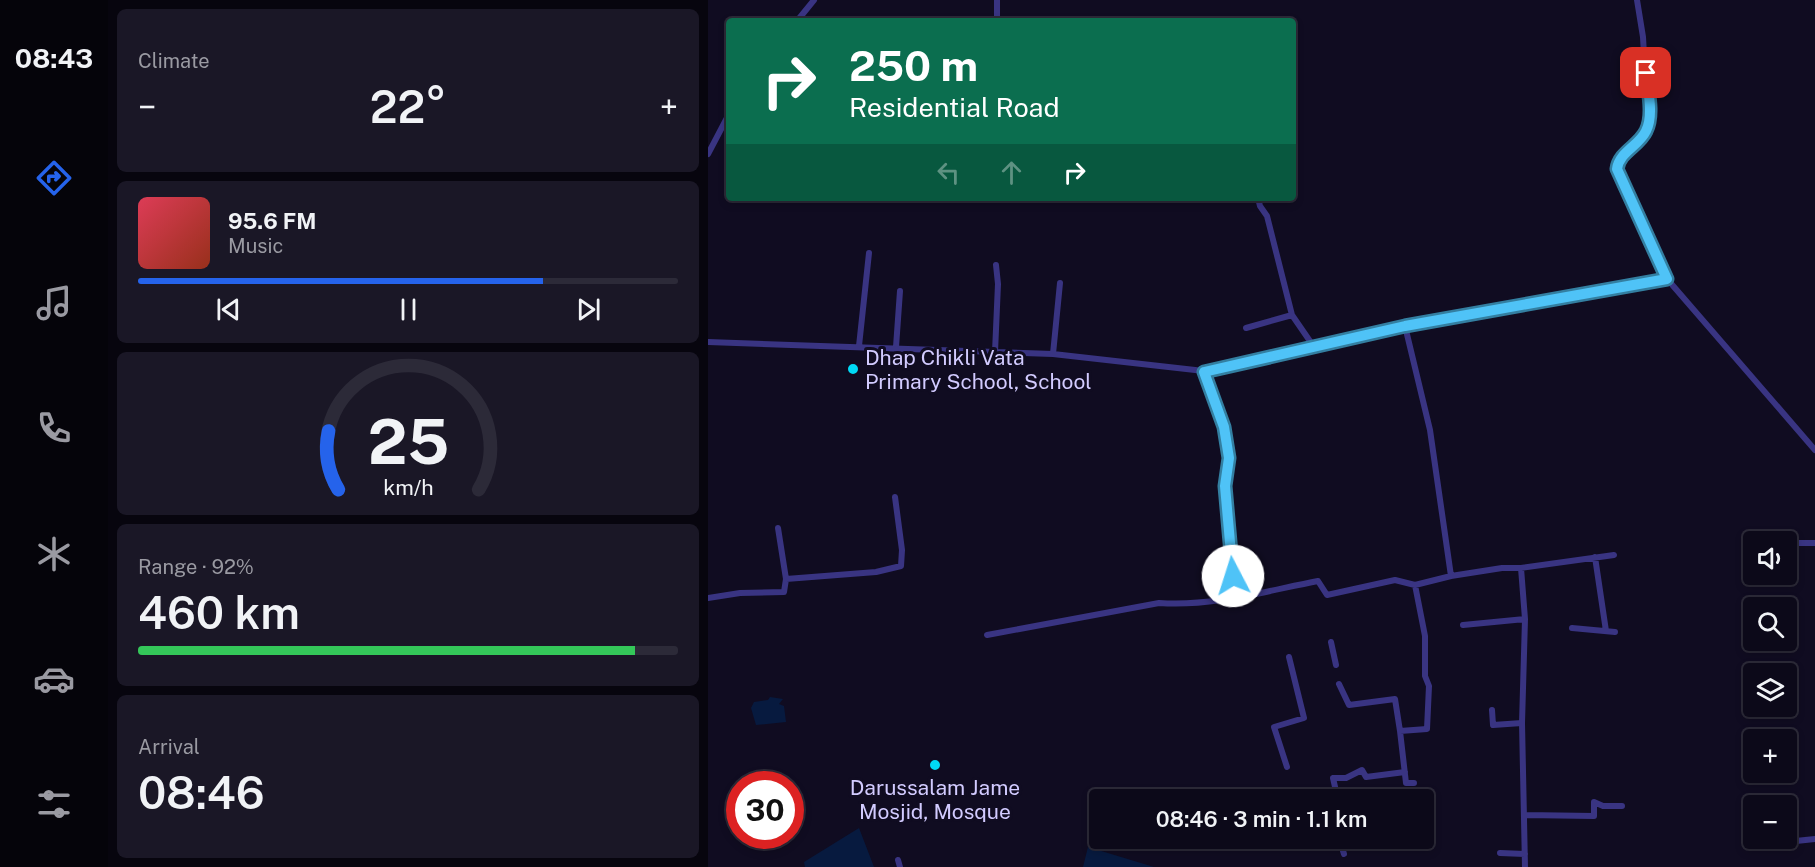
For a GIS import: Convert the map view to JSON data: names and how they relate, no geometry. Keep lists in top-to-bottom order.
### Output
{
  "places": ["Dhap Chikli Vata Primary School, School", "Darussalam Jame Mosjid, Mosque"],
  "page": {
    "tabs": "08:43",
    "tile": [
      "Climate",
      ["Range · 92%", "460 km"],
      ["Arrival", "08:46"]
    ],
    "turn": ["250 m", "Residential Road"],
    "heat": ["−", "22°", "+"],
    "song": ["95.6 FM", "Music"],
    "map_buttons": ["+", "−"],
    "limit": "30",
    "trip": "08:46 · 3 min · 1.1 km",
    "gauge": ["25", "km/h"]
  }
}
